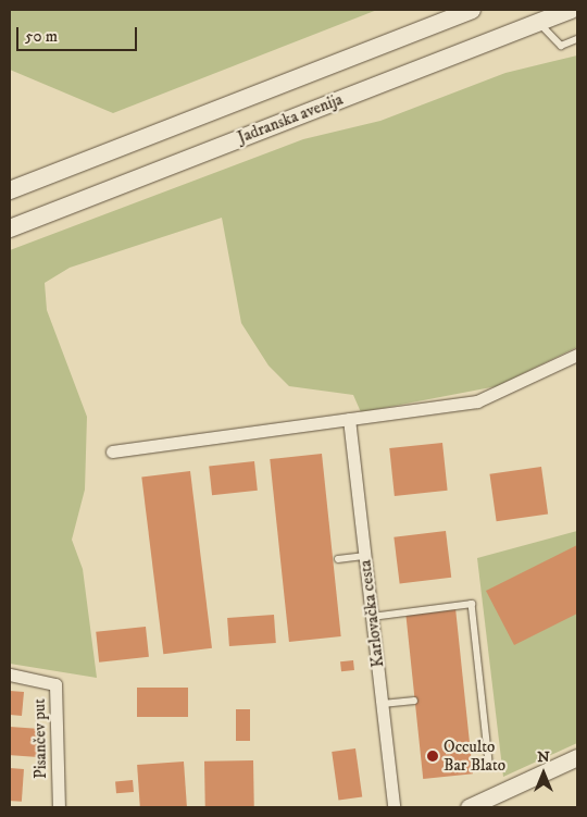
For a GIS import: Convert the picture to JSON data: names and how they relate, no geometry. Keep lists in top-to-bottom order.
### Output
{
  "streets": {
    "main road": ["Jadranska avenija"],
    "street": ["Karlovačka cesta", "Pisančev put"]
  },
  "places": ["Occulto Bar Blato"],
  "scale_bar": "50 m",
  "north": "top"
}
